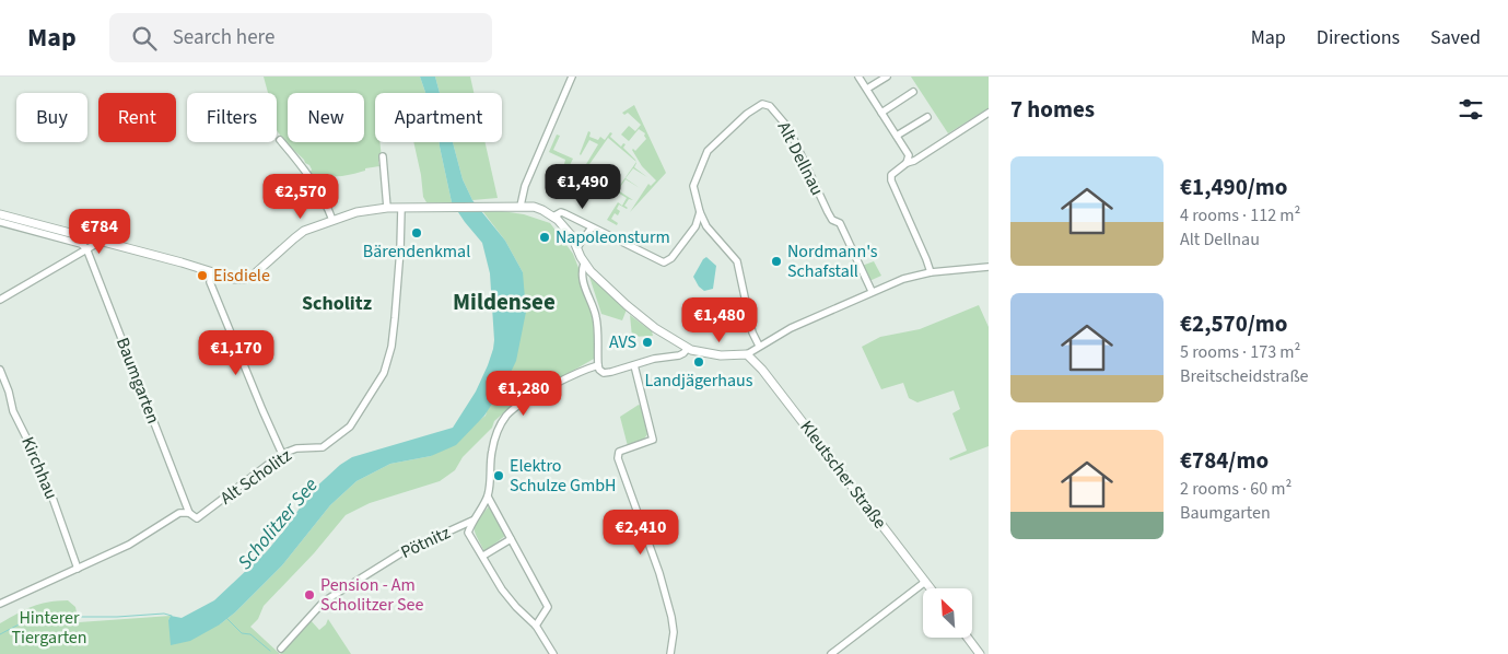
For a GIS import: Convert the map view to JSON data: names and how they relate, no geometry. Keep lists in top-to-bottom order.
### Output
{
  "streets": {
    "street": [
      "Alt Dellnau",
      "Baumgarten",
      "Kirchhau",
      "Kleutscher Straße",
      "Alt Scholitz",
      "Pötnitz"
    ]
  },
  "crossings": [
    ["Baumgarten", "Alt Scholitz"],
    ["Kirchhau", "Alt Scholitz"]
  ],
  "districts": ["Mildensee", "Scholitz"],
  "water": ["Scholitzer See"],
  "parks": ["Hinterer Tiergarten"],
  "places": [
    "Bärendenkmal",
    "Napoleonsturm",
    "Nordmann's Schafstall",
    "Eisdiele",
    "AVS",
    "Landjägerhaus",
    "Elektro Schulze GmbH",
    "Pension - Am Scholitzer See"
  ],
  "north": "top left",
  "page": {
    "header": "Map",
    "search": "Search here",
    "nav": ["Map", "Directions", "Saved"],
    "heading": "7 homes",
    "chip": [
      "Buy",
      "Rent",
      "Filters",
      "New",
      "Apartment"
    ],
    "list": [
      {
        "name": "€1,490/mo",
        "note": "4 rooms · 112 m² · Alt Dellnau"
      },
      {
        "name": "€2,570/mo",
        "note": "5 rooms · 173 m² · Breitscheidstraße"
      },
      {
        "name": "€784/mo",
        "note": "2 rooms · 60 m² · Baumgarten"
      }
    ],
    "price": [
      "€1,490",
      "€2,570",
      "€784",
      "€1,480",
      "€1,170",
      "€1,280",
      "€2,410"
    ]
  }
}
